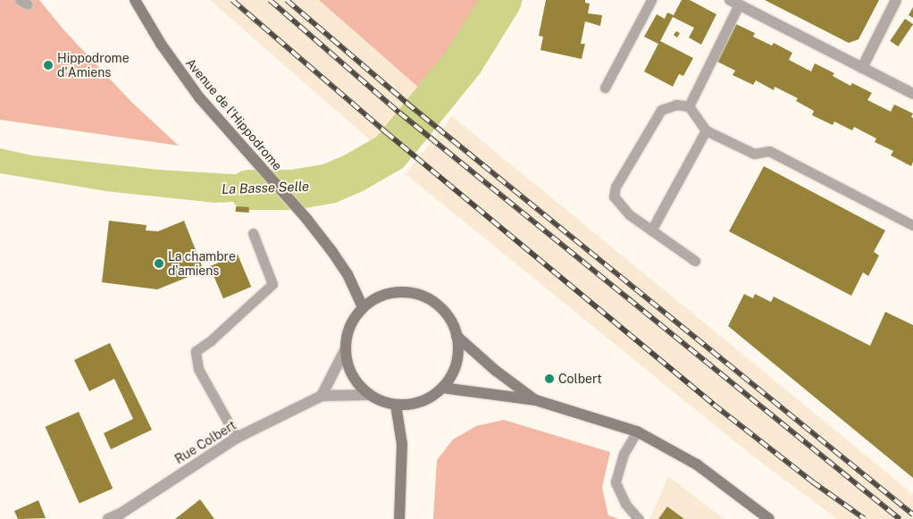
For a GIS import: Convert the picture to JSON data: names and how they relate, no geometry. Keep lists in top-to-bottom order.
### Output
{
  "streets": {
    "main road": ["Avenue de l'Hippodrome"],
    "street": ["Rue Colbert"]
  },
  "crossings": [
    ["Avenue de l'Hippodrome", "Rue Colbert"]
  ],
  "water": ["La Basse Selle"],
  "places": ["Hippodrome d'Amiens", "La chambre d'amiens", "Colbert"]
}
